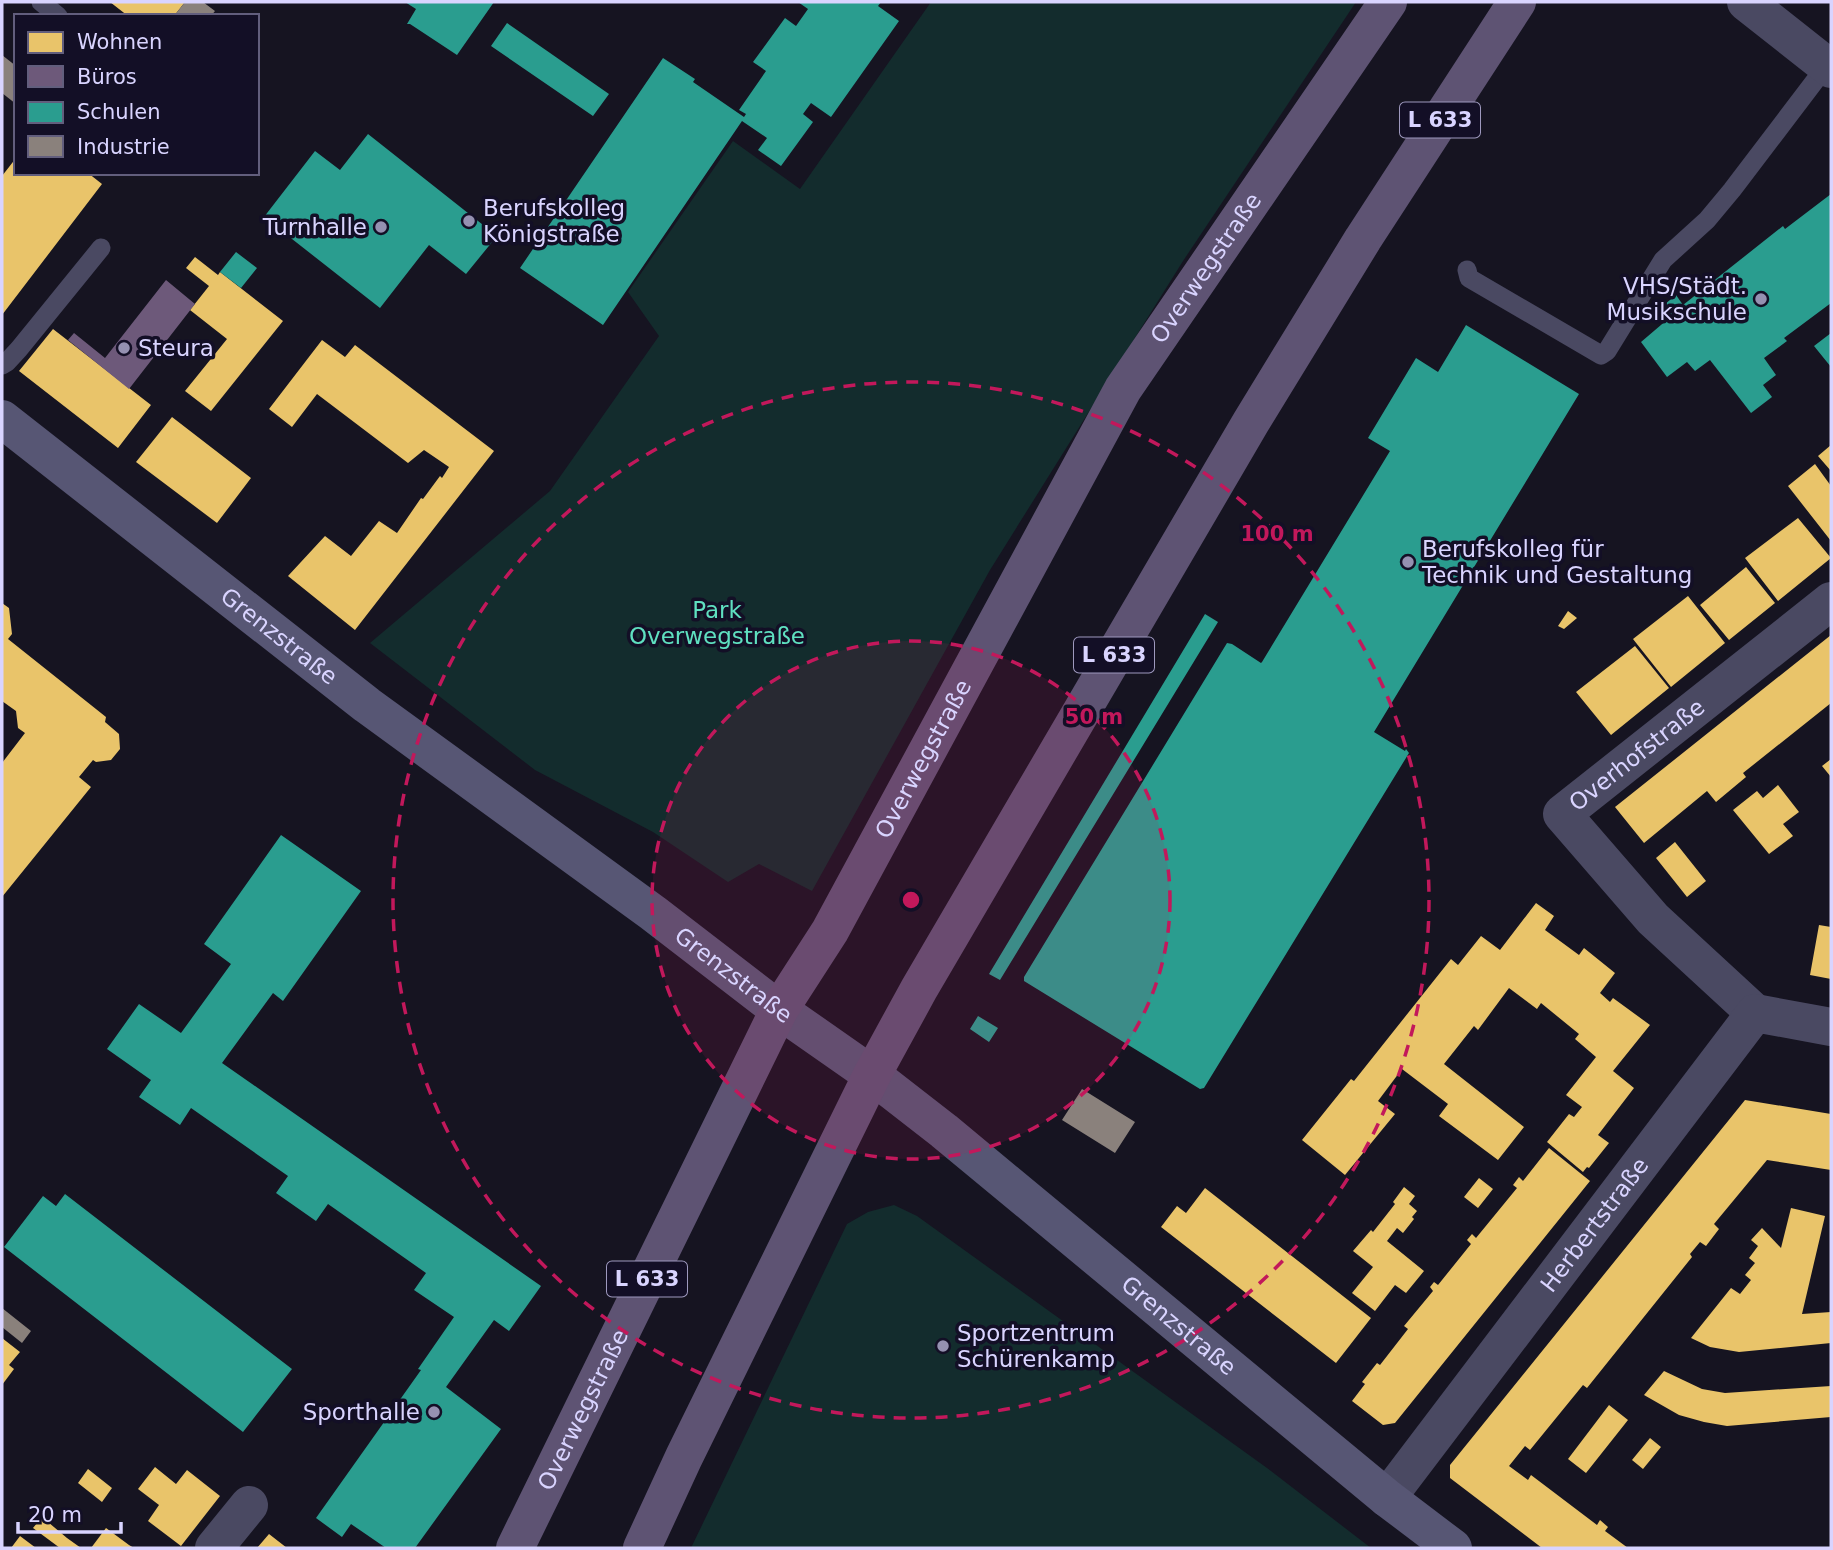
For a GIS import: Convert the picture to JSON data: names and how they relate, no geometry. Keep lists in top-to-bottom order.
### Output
{
  "streets": {
    "main road": ["L 633", "Overwegstraße"],
    "street": ["Grenzstraße", "Overhofstraße", "Herbertstraße"]
  },
  "crossings": [
    ["L 633", "Grenzstraße"],
    ["Overwegstraße", "Grenzstraße"],
    ["Grenzstraße", "Herbertstraße"],
    ["Overhofstraße", "Herbertstraße"]
  ],
  "parks": ["Park Overwegstraße"],
  "places": [
    "Berufskolleg Königstraße",
    "Turnhalle",
    "VHS/Städt. Musikschule",
    "Steura",
    "Berufskolleg für Technik und Gestaltung",
    "Sportzentrum Schürenkamp",
    "Sporthalle"
  ],
  "legend": [
    "Wohnen",
    "Büros",
    "Schulen",
    "Industrie"
  ],
  "scale_bar": "20 m",
  "rings": ["100 m", "50 m"]
}
